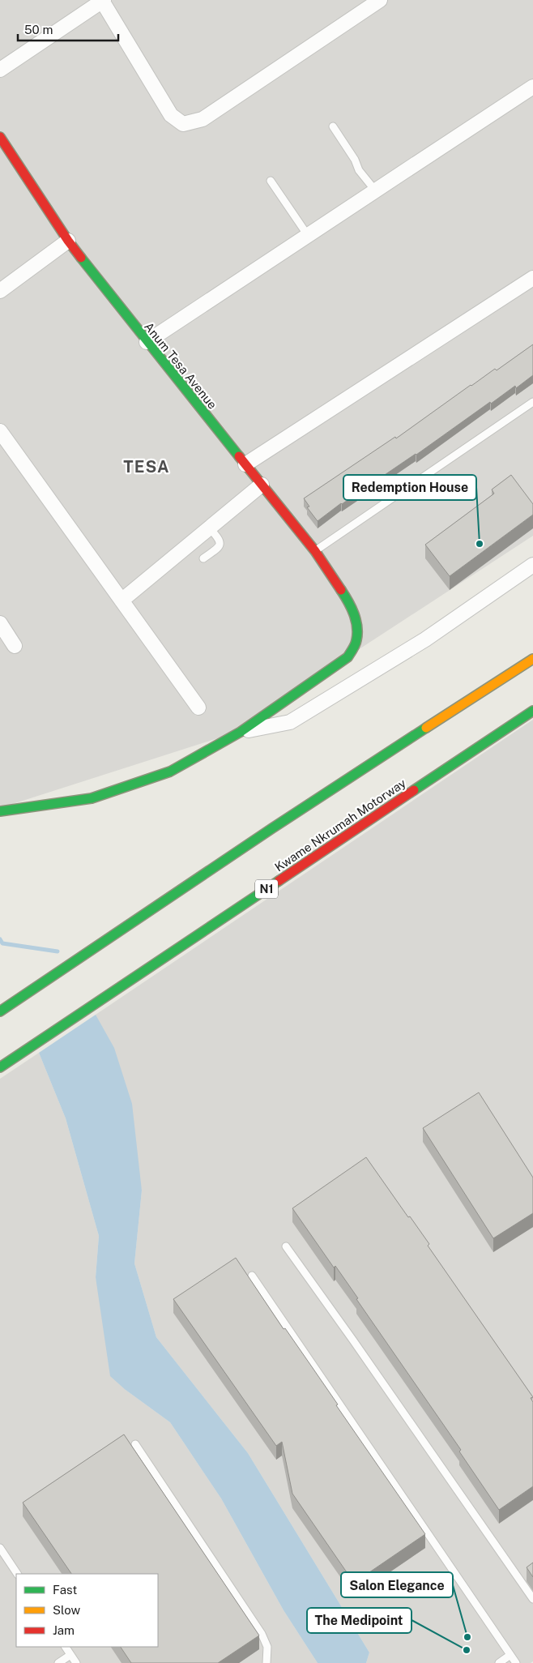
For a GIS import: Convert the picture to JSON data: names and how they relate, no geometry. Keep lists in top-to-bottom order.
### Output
{
  "streets": {
    "main road": ["Anum Tesa Avenue", "Kwame Nkrumah Motorway", "N1"]
  },
  "districts": ["TESA"],
  "places": ["Redemption House", "Salon Elegance", "The Medipoint"],
  "legend": ["Fast", "Slow", "Jam"],
  "scale_bar": "50 m"
}
